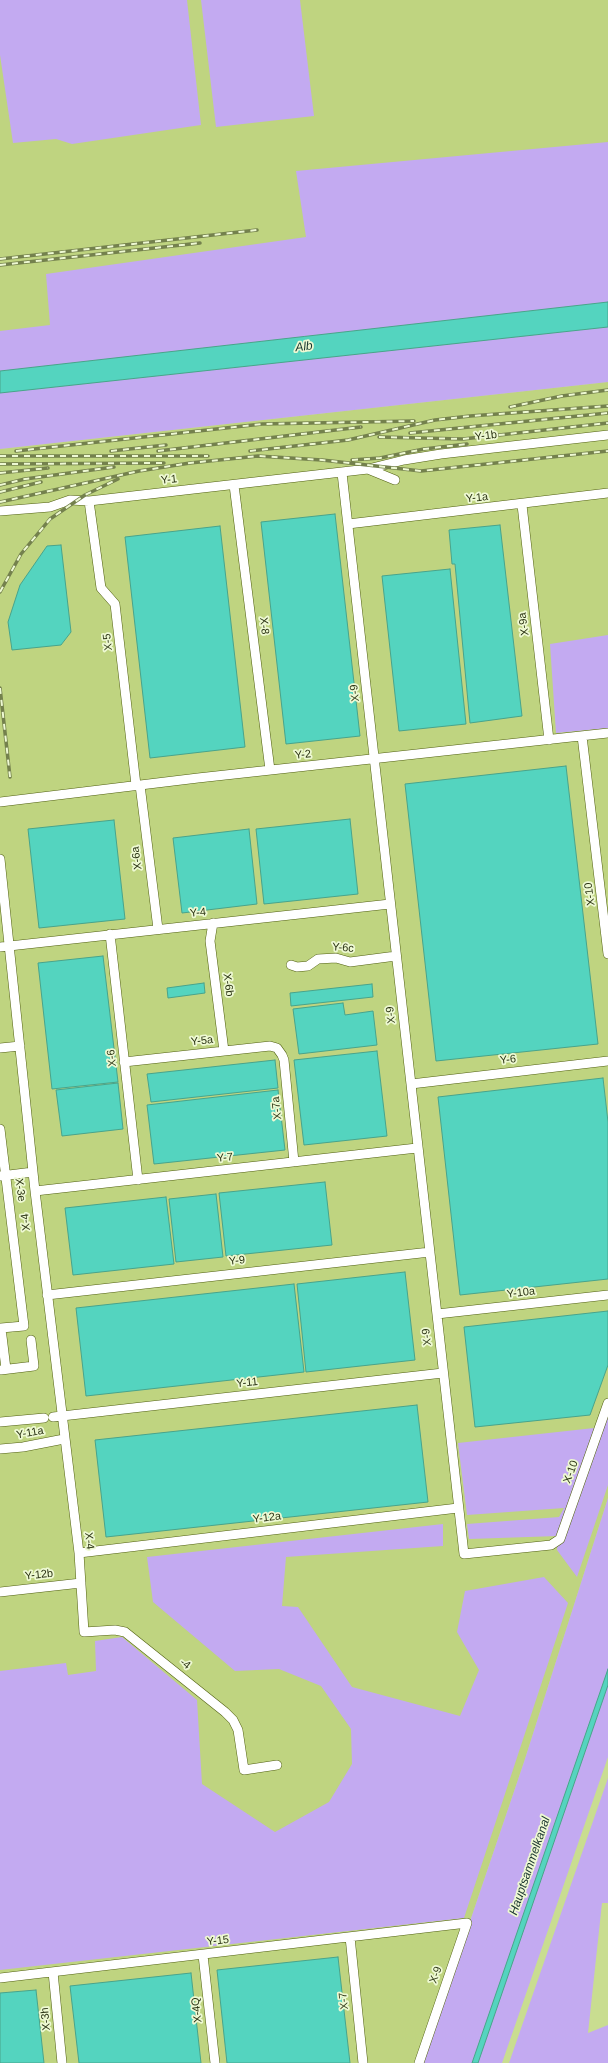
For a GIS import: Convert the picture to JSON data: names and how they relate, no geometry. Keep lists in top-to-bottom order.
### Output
{
  "streets": {
    "street": [
      "Y-1b",
      "Y-1",
      "Y-1a",
      "X-9a",
      "X-8",
      "X-5",
      "X-9",
      "Y-2",
      "X-6a",
      "X-10",
      "Y-4",
      "Y-6c",
      "X-6b",
      "Y-5a",
      "X-6",
      "Y-6",
      "X-7a",
      "Y-7",
      "X-3e",
      "X-4",
      "Y-9",
      "Y-10a",
      "Y-11",
      "Y-11a",
      "Y-12a",
      "Y-12b",
      "-4",
      "Y-15",
      "X-7",
      "X-4Q",
      "X-3h"
    ]
  },
  "crossings": [
    ["Y-1b", "Y-1"],
    ["Y-1b", "X-9"],
    ["Y-1", "X-8"],
    ["Y-1", "X-5"],
    ["Y-1", "X-9"],
    ["Y-1a", "X-9a"],
    ["Y-1a", "X-9"],
    ["X-9a", "Y-2"],
    ["X-8", "Y-2"],
    ["X-5", "Y-2"],
    ["X-5", "X-6a"],
    ["X-9", "Y-2"],
    ["X-9", "X-10"],
    ["X-9", "Y-4"],
    ["X-9", "Y-6c"],
    ["X-9", "Y-6"],
    ["X-9", "Y-7"],
    ["X-9", "Y-9"],
    ["X-9", "Y-10a"],
    ["X-9", "Y-11"],
    ["X-9", "Y-12a"],
    ["X-9", "Y-15"],
    ["Y-2", "X-6a"],
    ["Y-2", "X-10"],
    ["X-6a", "Y-4"],
    ["Y-4", "X-6b"],
    ["Y-4", "X-6"],
    ["Y-4", "X-4"],
    ["X-6b", "Y-5a"],
    ["Y-5a", "X-6"],
    ["Y-5a", "X-7a"],
    ["X-6", "Y-7"],
    ["X-7a", "Y-7"],
    ["Y-7", "X-4"],
    ["X-4", "Y-9"],
    ["X-4", "Y-11"],
    ["X-4", "Y-11a"],
    ["X-4", "Y-12a"],
    ["X-4", "Y-12b"],
    ["X-4", "-4"],
    ["Y-12b", "-4"],
    ["Y-15", "X-7"],
    ["Y-15", "X-4Q"],
    ["Y-15", "X-3h"]
  ],
  "water": ["Alb", "Hauptsammelkanal"]
}
